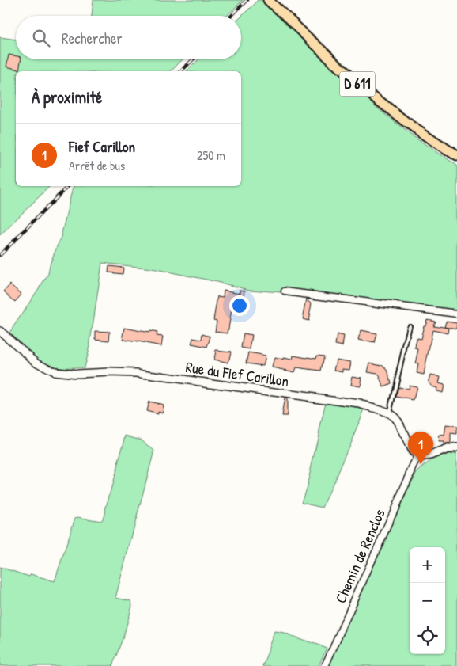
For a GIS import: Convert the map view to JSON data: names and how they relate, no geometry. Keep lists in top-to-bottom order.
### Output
{
  "streets": {
    "main road": ["D 611"],
    "street": ["Rue du Fief Carillon", "Chemin de Renclos"]
  },
  "crossings": [
    ["Rue du Fief Carillon", "Chemin de Renclos"]
  ],
  "page": {
    "search": "Rechercher",
    "heading": "À proximité",
    "list": [
      {
        "mark": "1",
        "name": "Fief Carillon",
        "note": "Arrêt de bus",
        "value": "250 m"
      }
    ],
    "pins": "1",
    "map_buttons": ["+", "−"]
  }
}
